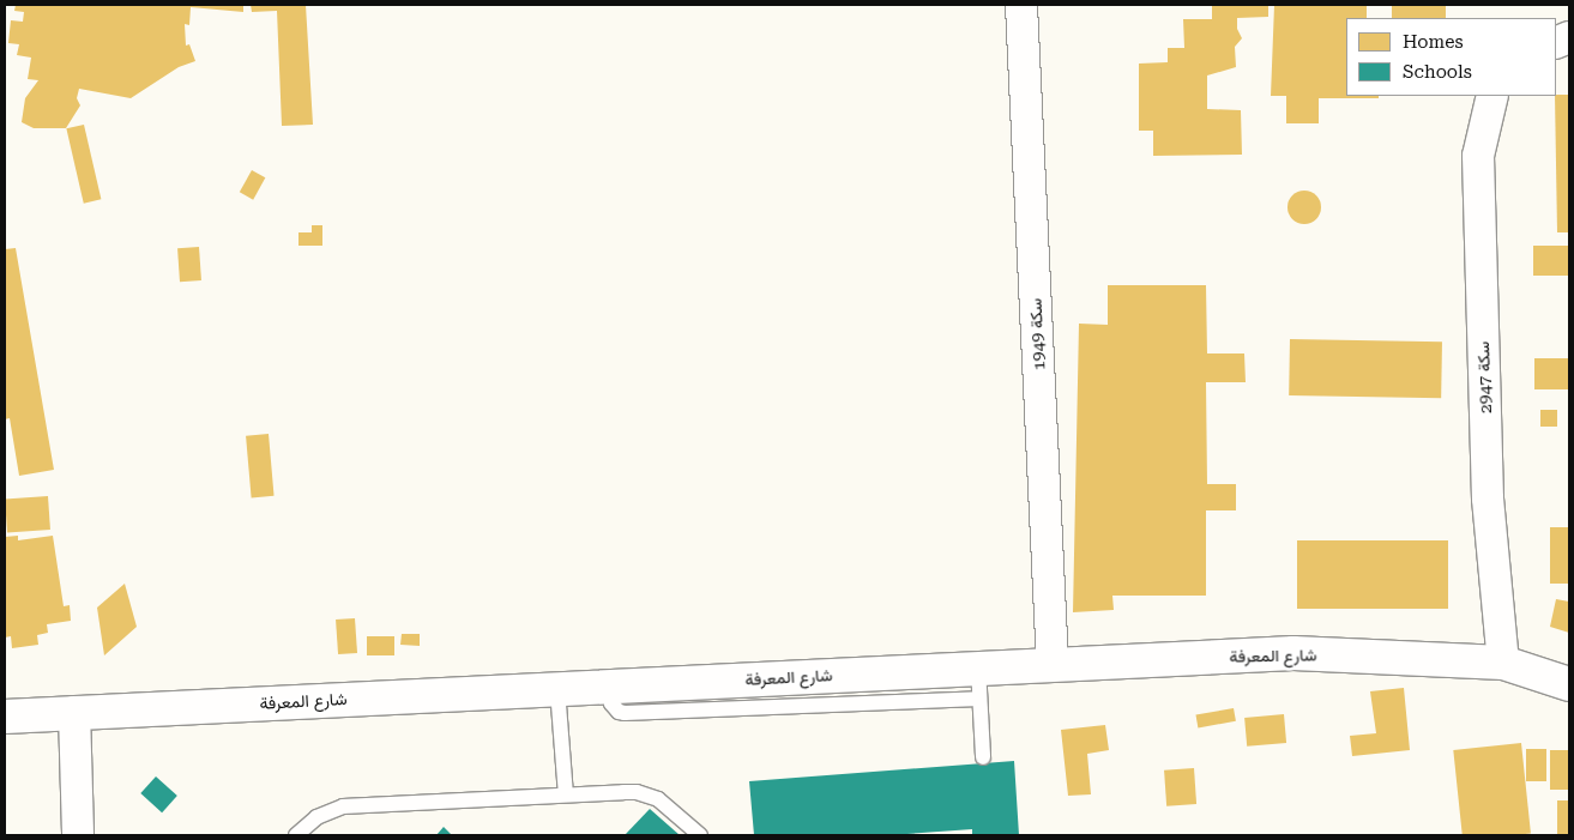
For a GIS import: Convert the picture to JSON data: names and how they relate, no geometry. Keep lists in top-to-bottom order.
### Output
{
  "streets": {
    "street": ["سكة 1949", "سكة 2947", "شارع المعرفة"]
  },
  "crossings": [
    ["سكة 1949", "شارع المعرفة"],
    ["سكة 2947", "شارع المعرفة"]
  ],
  "legend": ["Homes", "Schools"]
}
